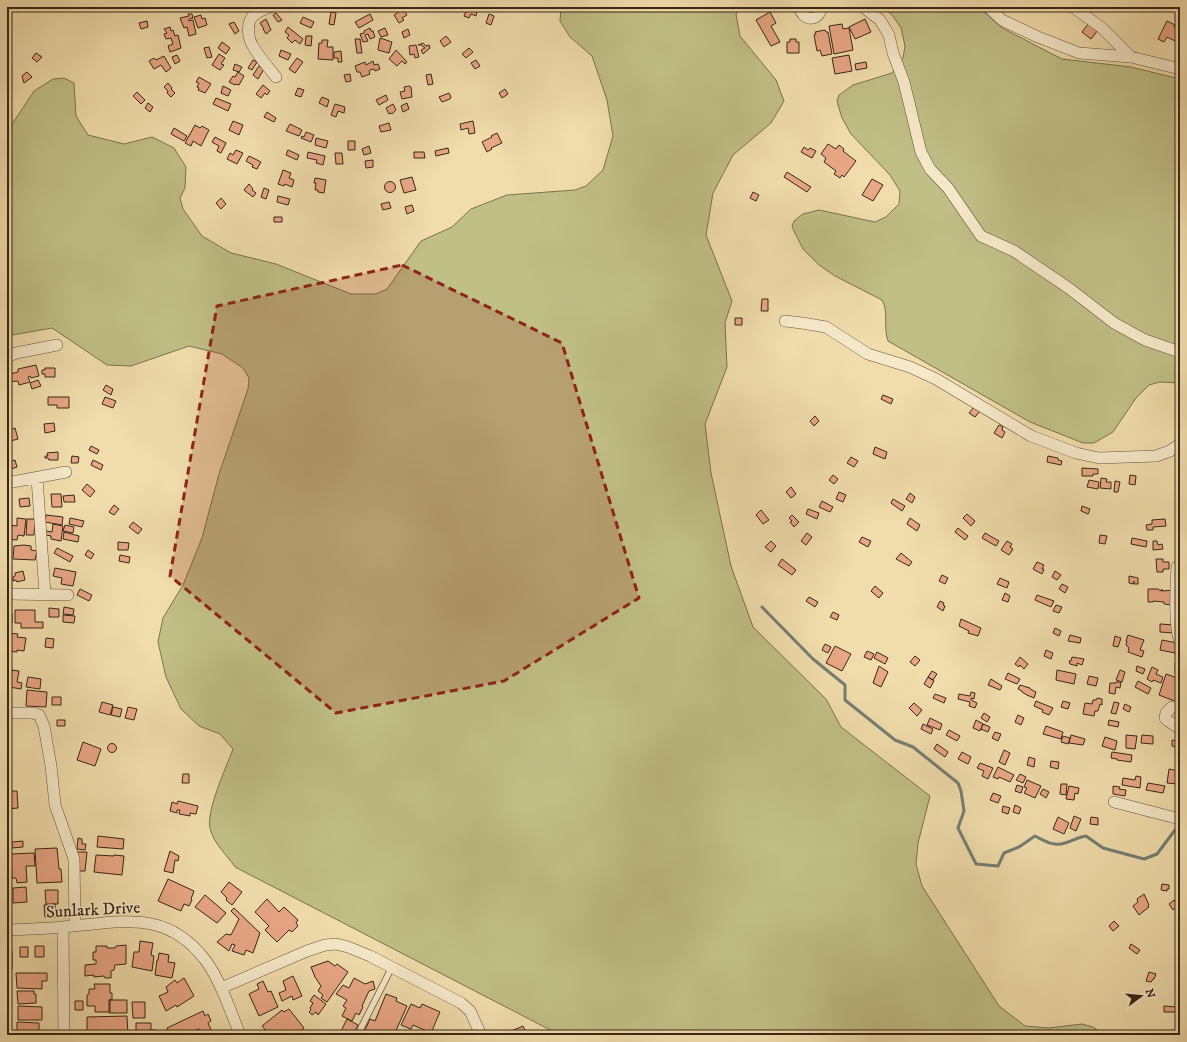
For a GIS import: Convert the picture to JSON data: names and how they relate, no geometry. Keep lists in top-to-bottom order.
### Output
{
  "streets": {
    "street": ["Sunlark Drive"]
  },
  "north": "right"
}
